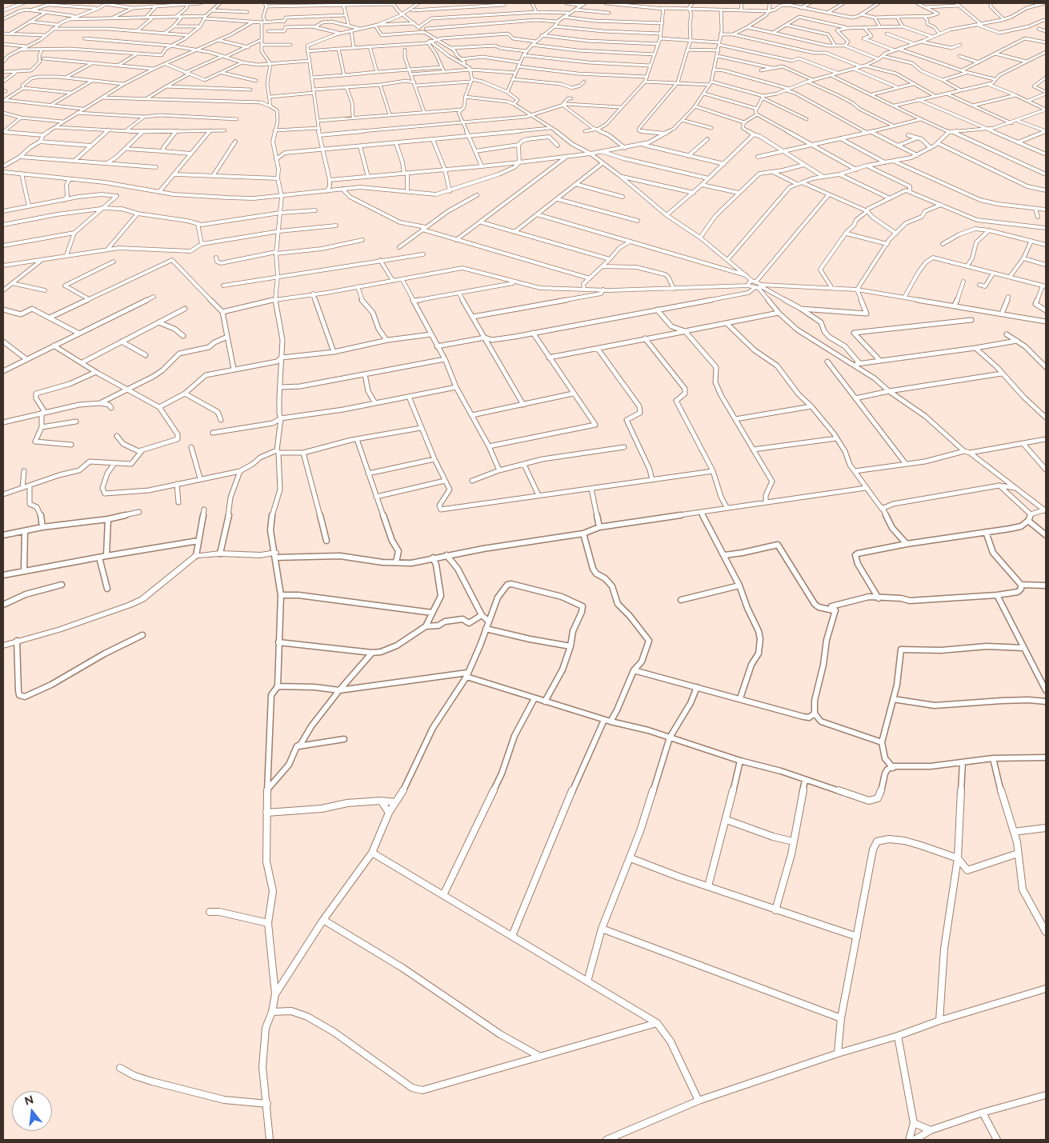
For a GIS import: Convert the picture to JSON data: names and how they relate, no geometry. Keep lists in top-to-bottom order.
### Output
{
  "north": "top"
}
